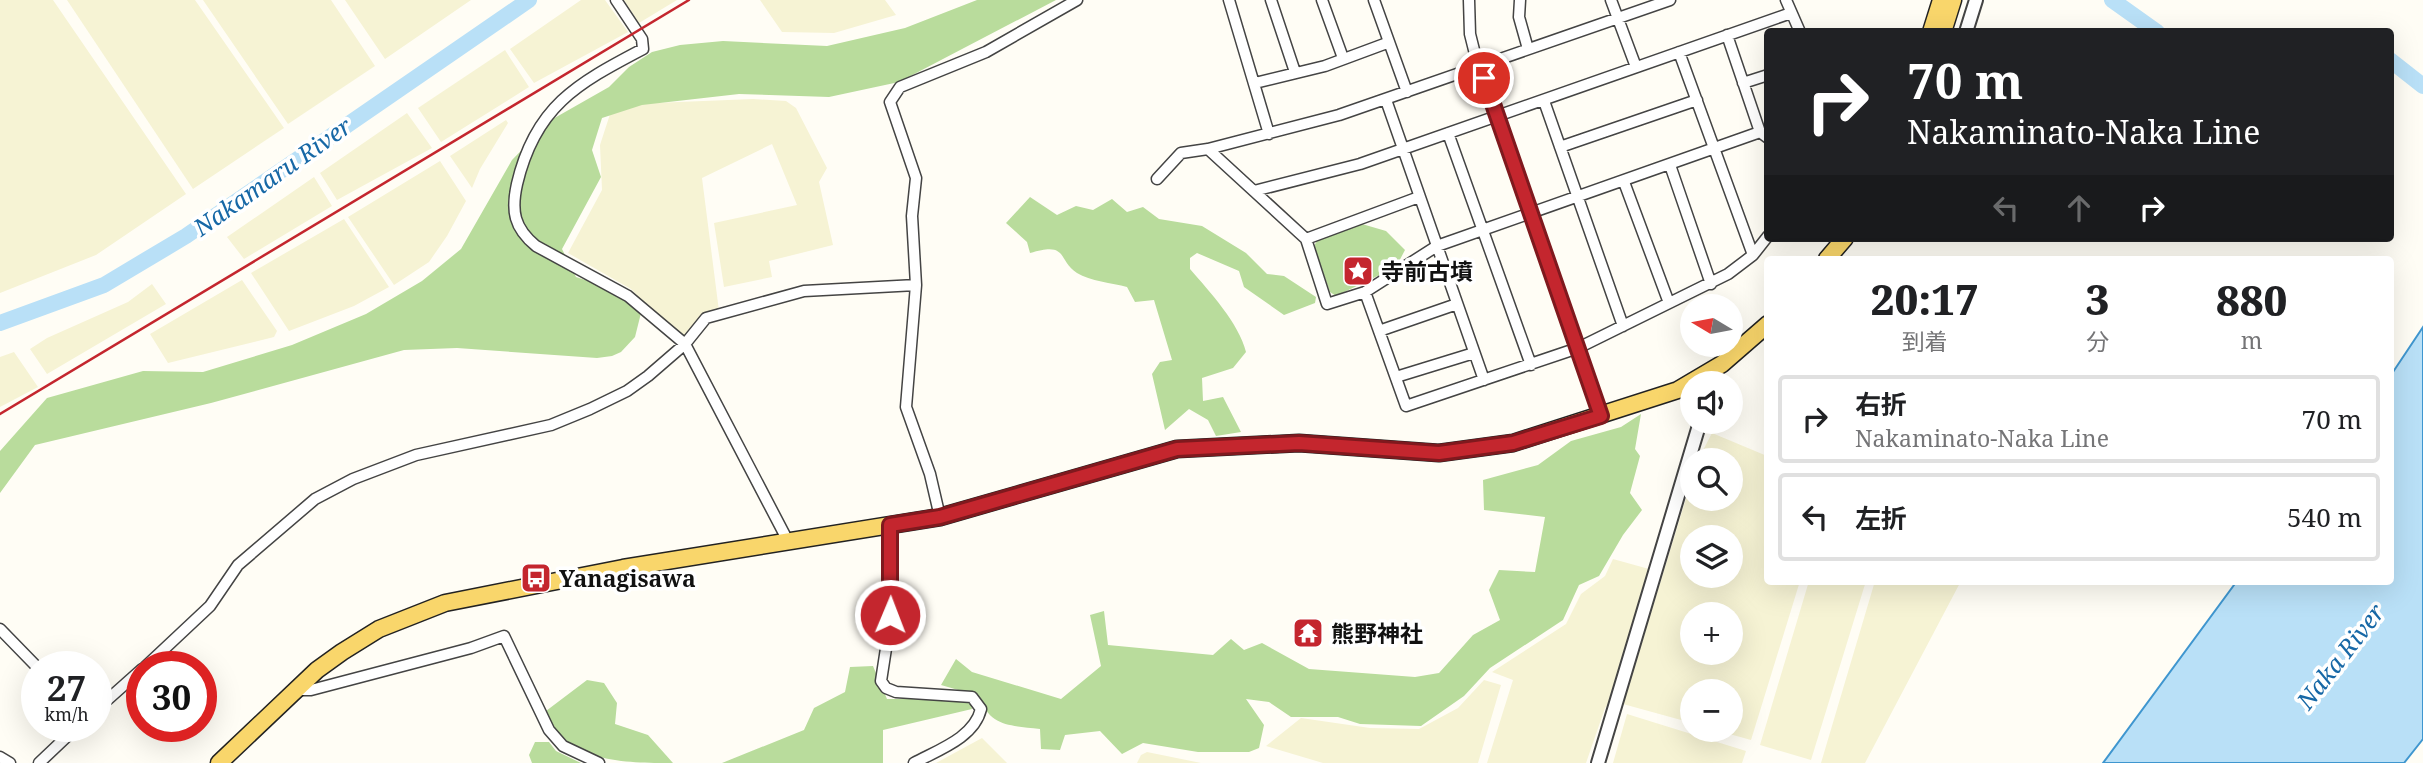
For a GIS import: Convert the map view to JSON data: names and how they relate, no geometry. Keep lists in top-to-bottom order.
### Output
{
  "water": ["Nakamaru River", "Naka River"],
  "places": {
    "place": ["寺前古墳"],
    "bus stop": ["Yanagisawa"],
    "temple": ["熊野神社"]
  },
  "north": "left",
  "page": {
    "turn": ["70 m", "Nakaminato-Naka Line"],
    "eta": [
      "20:17",
      "到着",
      "3",
      "分",
      "880",
      "m"
    ],
    "map_buttons": ["+", "−"],
    "list": [
      {
        "name": "右折",
        "note": "Nakaminato-Naka Line",
        "value": "70 m"
      },
      {
        "name": "左折",
        "value": "540 m"
      }
    ],
    "speed": "27 km/h",
    "limit": "30"
  }
}
